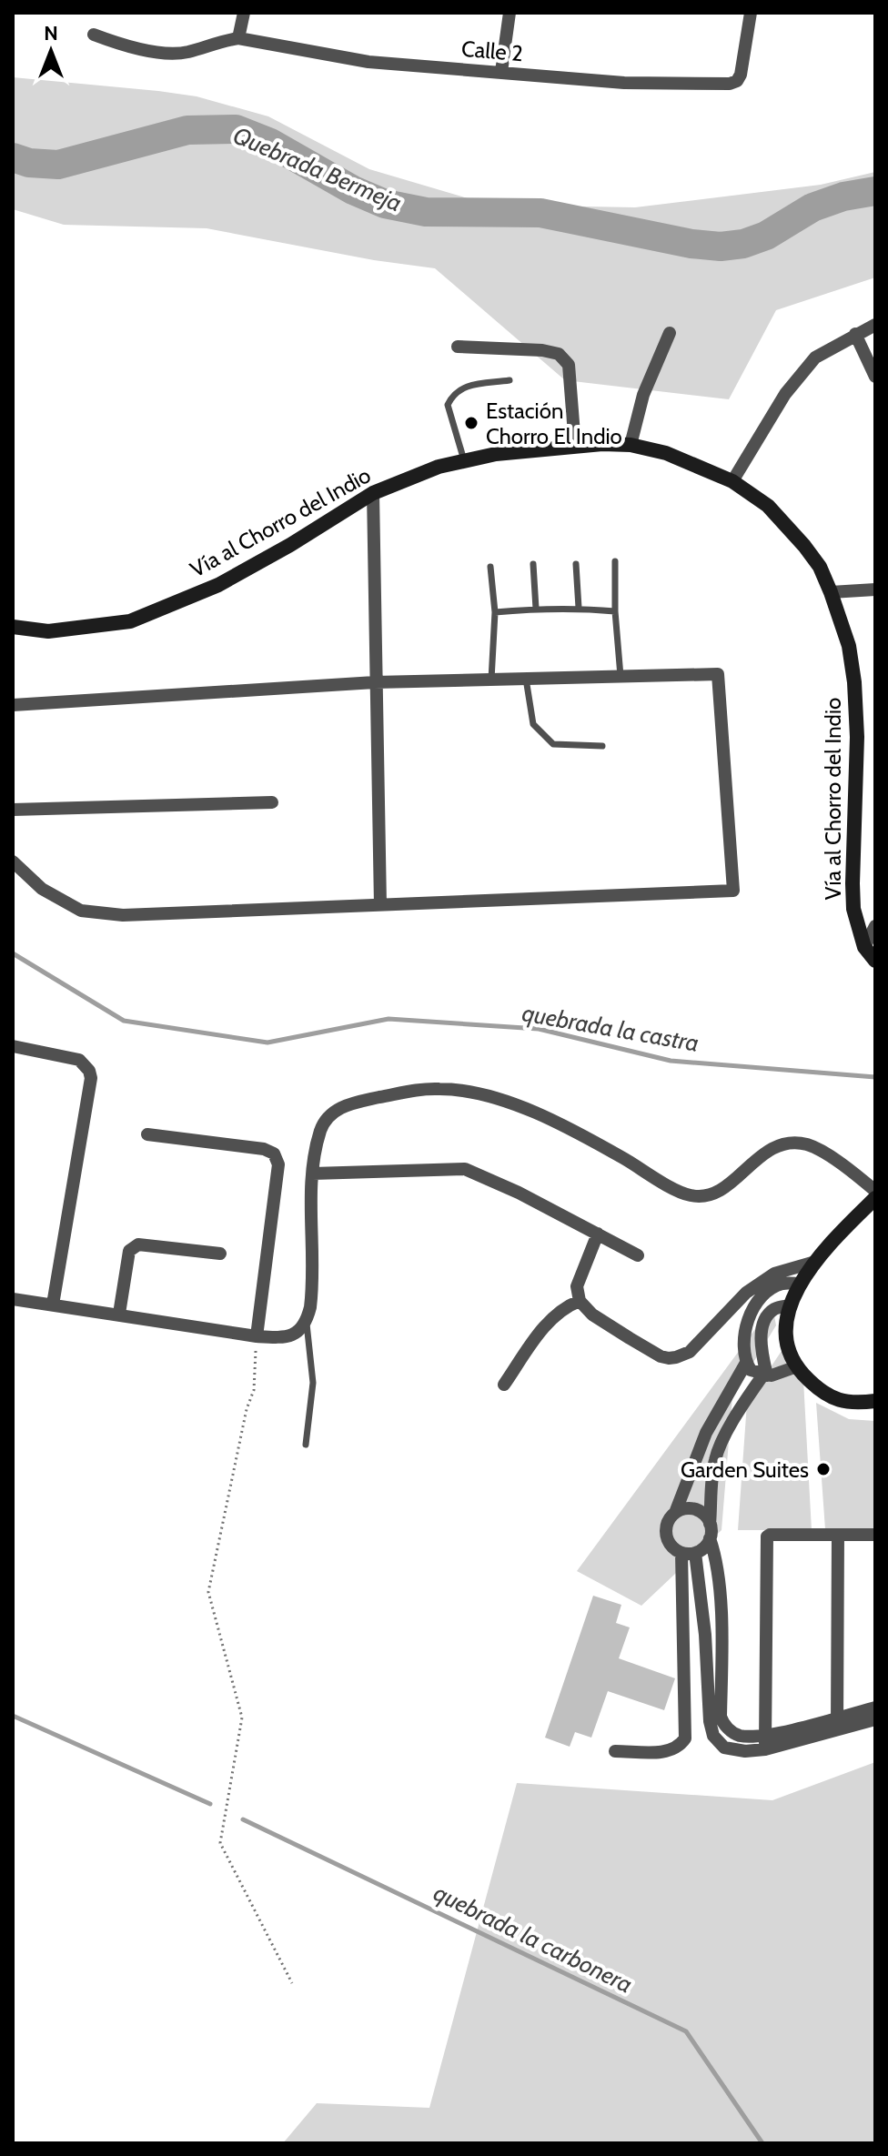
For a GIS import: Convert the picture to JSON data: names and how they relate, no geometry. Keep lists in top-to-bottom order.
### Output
{
  "streets": {
    "street": ["Calle 2", "Vía al Chorro del Indio"]
  },
  "water": ["Quebrada Bermeja", "quebrada la castra", "quebrada la carbonera"],
  "places": ["Estación Chorro El Indio", "Garden Suites"],
  "north": "top"
}
